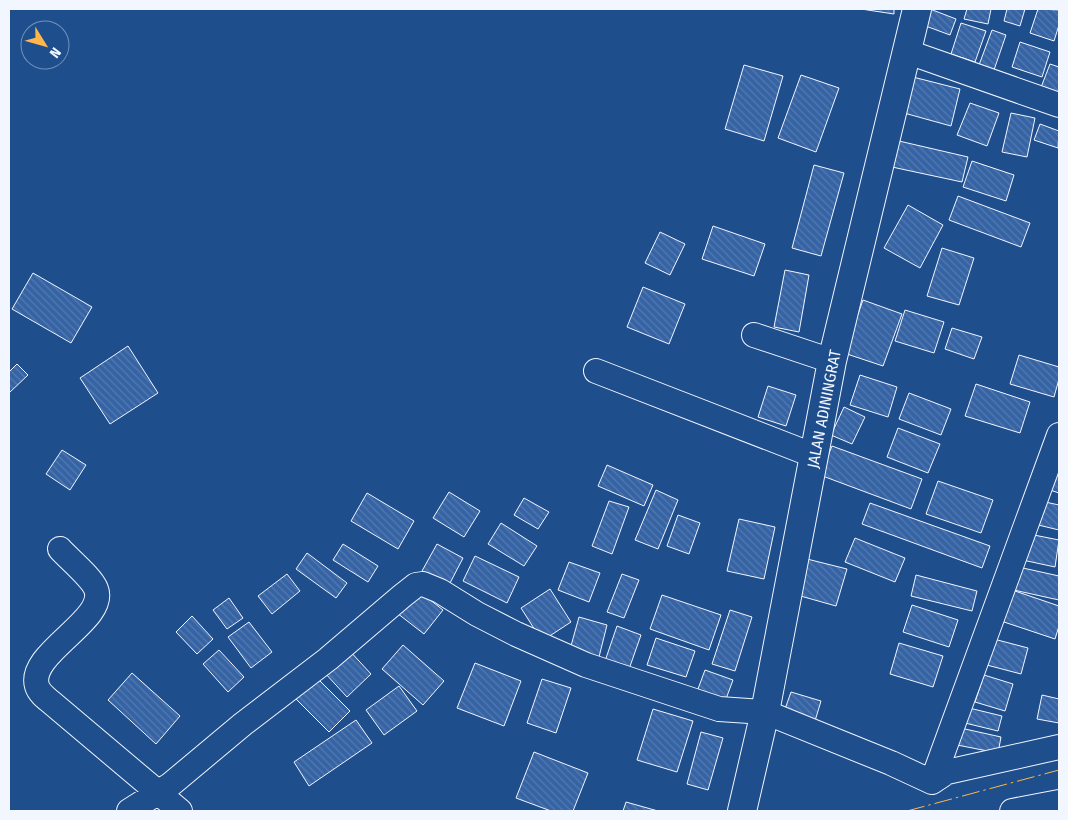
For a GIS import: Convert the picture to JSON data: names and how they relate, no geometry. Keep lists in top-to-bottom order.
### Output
{
  "streets": {
    "street": ["JALAN ADININGRAT"]
  },
  "north": "bottom right"
}
